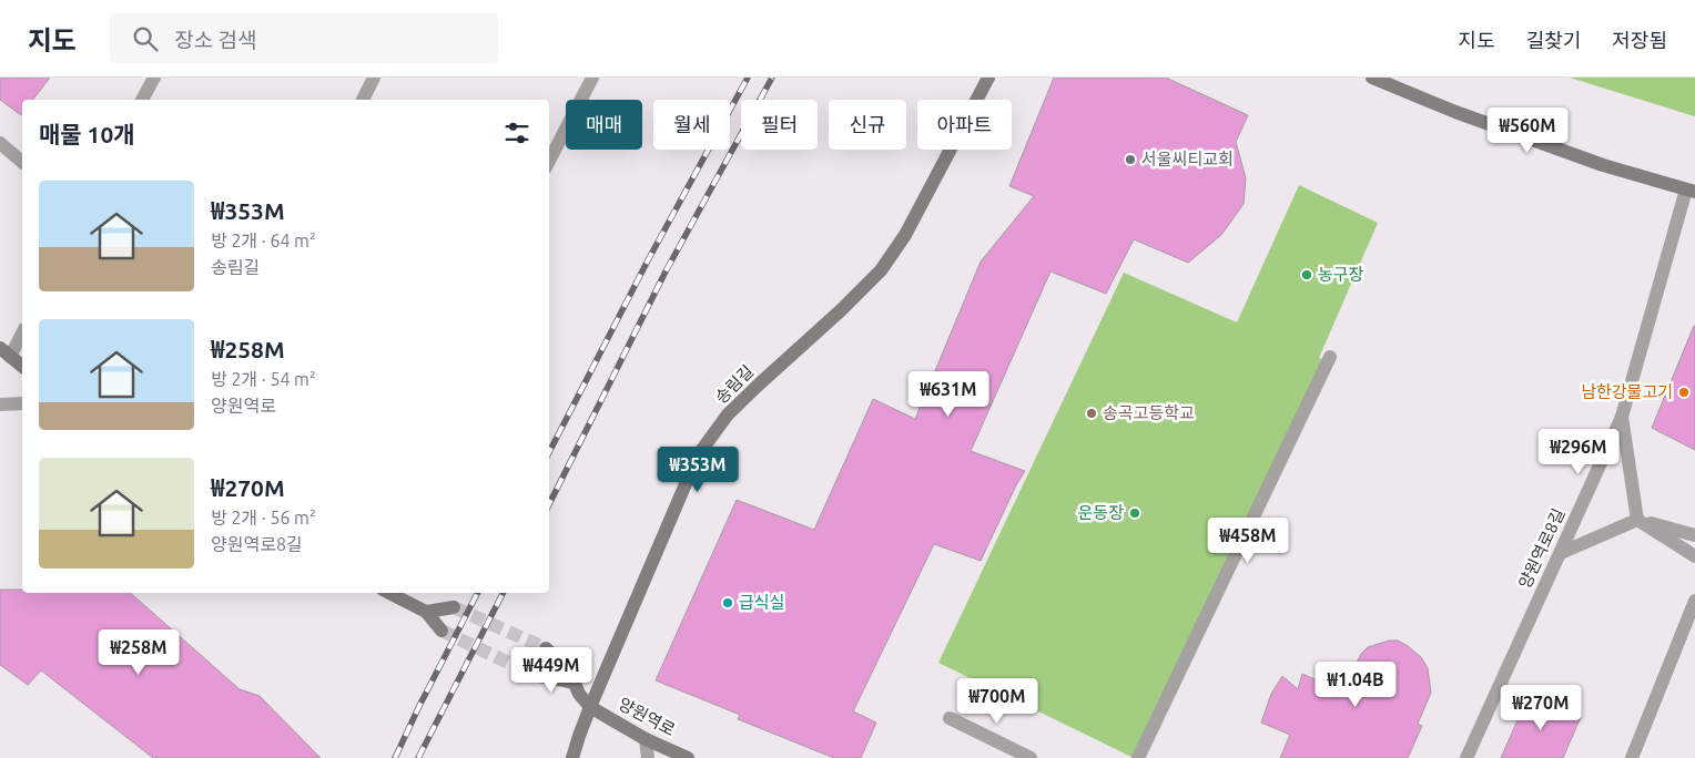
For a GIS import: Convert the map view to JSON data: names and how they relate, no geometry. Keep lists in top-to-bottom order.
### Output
{
  "streets": {
    "street": ["송림길", "양원역로8길", "양원역로"]
  },
  "crossings": [
    ["송림길", "양원역로"]
  ],
  "places": [
    "서울씨티교회",
    "농구장",
    "남한강물고기",
    "송곡고등학교",
    "운동장",
    "급식실"
  ],
  "page": {
    "header": "지도",
    "search": "장소 검색",
    "nav": ["지도", "길찾기", "저장됨"],
    "chip": [
      "매매",
      "월세",
      "필터",
      "신규",
      "아파트"
    ],
    "heading": "매물 10개",
    "price": [
      "₩560M",
      "₩631M",
      "₩296M",
      "₩353M",
      "₩458M",
      "₩258M",
      "₩449M",
      "₩1.04B",
      "₩700M",
      "₩270M"
    ],
    "list": [
      {
        "name": "₩353M",
        "note": "방 2개 · 64 m² · 송림길"
      },
      {
        "name": "₩258M",
        "note": "방 2개 · 54 m² · 양원역로"
      },
      {
        "name": "₩270M",
        "note": "방 2개 · 56 m² · 양원역로8길"
      }
    ]
  }
}
